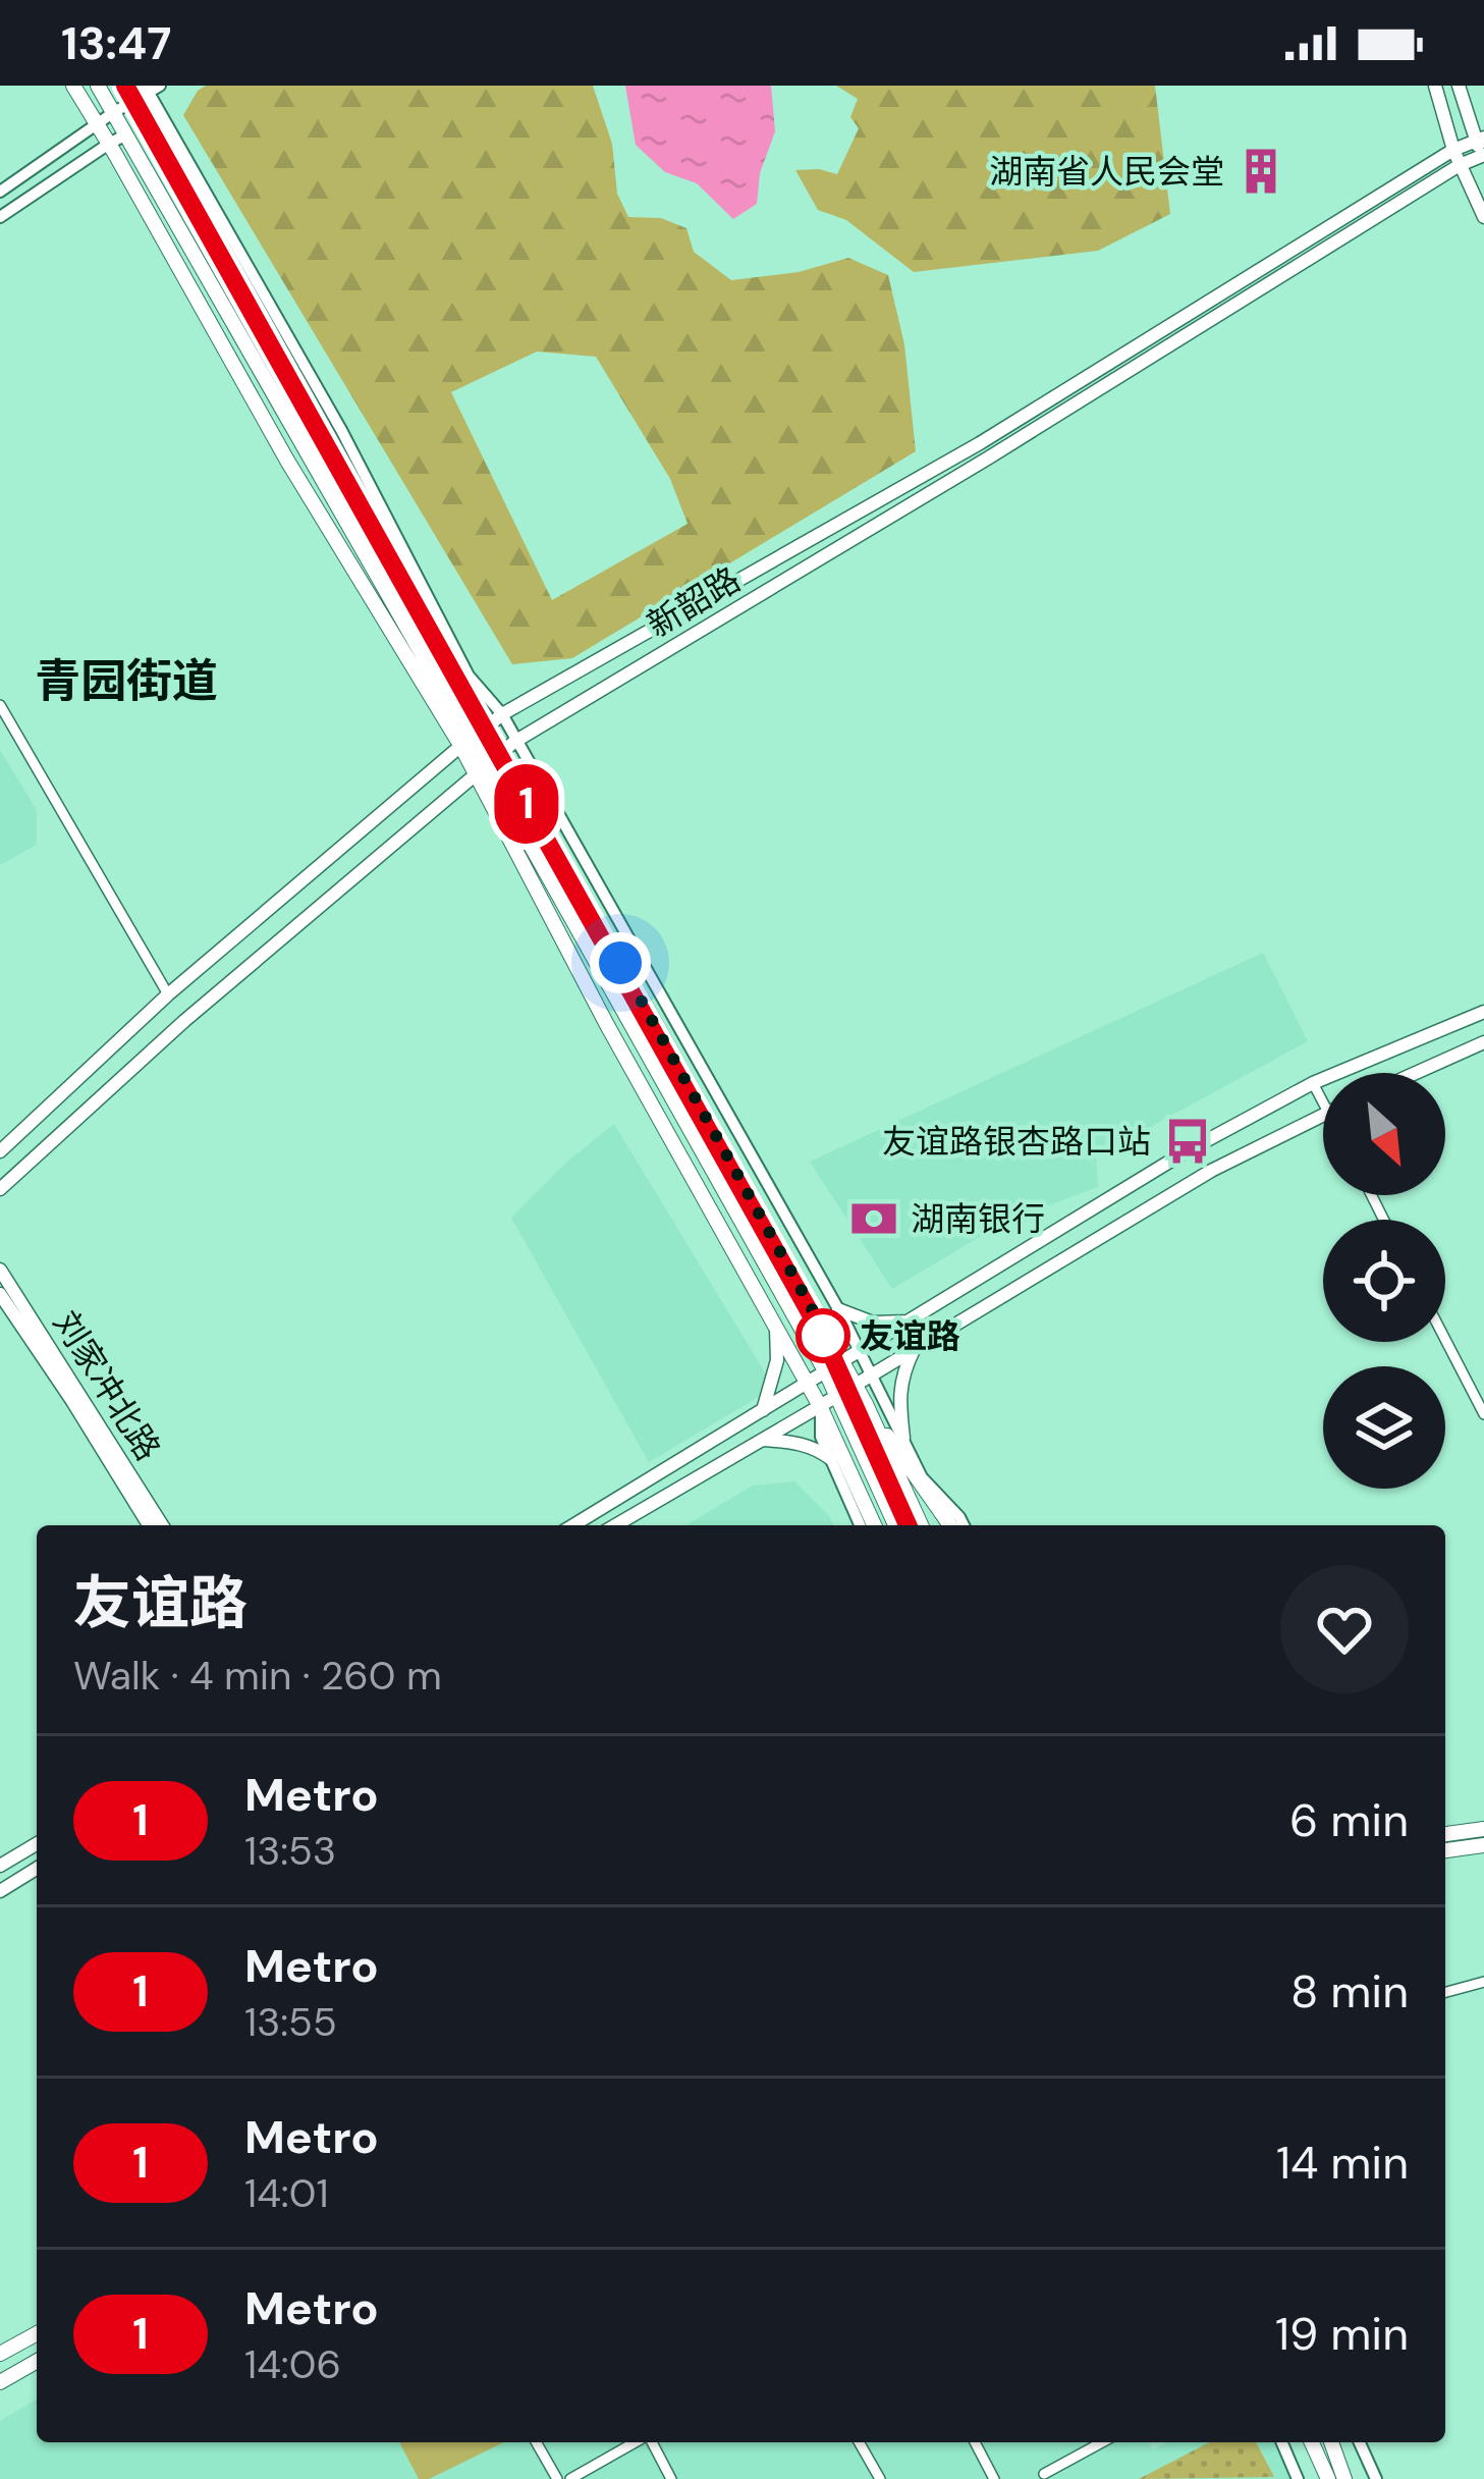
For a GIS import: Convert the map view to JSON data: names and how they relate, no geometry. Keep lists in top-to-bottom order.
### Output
{
  "streets": {
    "main road": ["新韶路", "刘家冲北路"]
  },
  "districts": ["青园街道"],
  "places": {
    "building": ["湖南省人民会堂"],
    "bus stop": ["友谊路银杏路口站"],
    "bank": ["湖南银行"],
    "other": ["友谊路"]
  },
  "lines": ["metro line 1"],
  "north": "bottom right",
  "page": {
    "status": "13:47",
    "on_map": "1",
    "heading": ["友谊路", "Walk · 4 min · 260 m"],
    "list": [
      {
        "mark": "1",
        "name": "Metro",
        "note": "13:53",
        "value": "6 min"
      },
      {
        "mark": "1",
        "name": "Metro",
        "note": "13:55",
        "value": "8 min"
      },
      {
        "mark": "1",
        "name": "Metro",
        "note": "14:01",
        "value": "14 min"
      },
      {
        "mark": "1",
        "name": "Metro",
        "note": "14:06",
        "value": "19 min"
      }
    ]
  }
}
